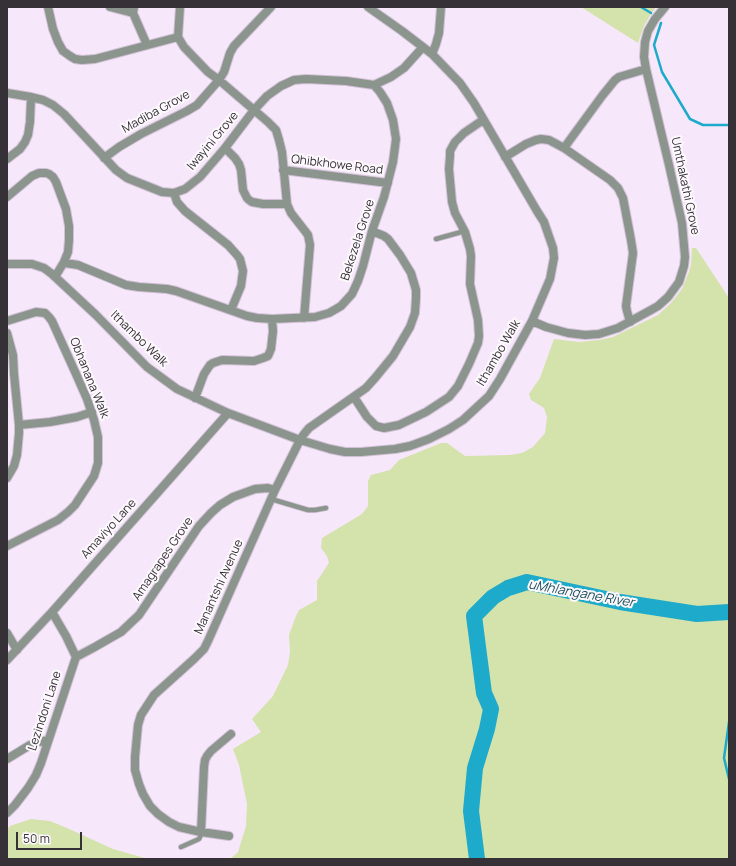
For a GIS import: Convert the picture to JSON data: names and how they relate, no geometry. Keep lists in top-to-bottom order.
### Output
{
  "streets": {
    "street": [
      "Madiba Grove",
      "Iwayini Grove",
      "Qhibkhowe Road",
      "Umthakathi Grove",
      "Bekezela Grove",
      "Ithambo Walk",
      "Obhanana Walk",
      "Amaviyo Lane",
      "Amagrapes Grove",
      "Manantshi Avenue",
      "Lezindoni Lane"
    ]
  },
  "crossings": [
    ["Iwayini Grove", "Bekezela Grove"],
    ["Qhibkhowe Road", "Bekezela Grove"],
    ["Umthakathi Grove", "Ithambo Walk"],
    ["Bekezela Grove", "Manantshi Avenue"],
    ["Ithambo Walk", "Amaviyo Lane"],
    ["Ithambo Walk", "Manantshi Avenue"],
    ["Amagrapes Grove", "Manantshi Avenue"],
    ["Amagrapes Grove", "Lezindoni Lane"]
  ],
  "water": ["uMhlangane River"],
  "scale_bar": "50 m"
}
